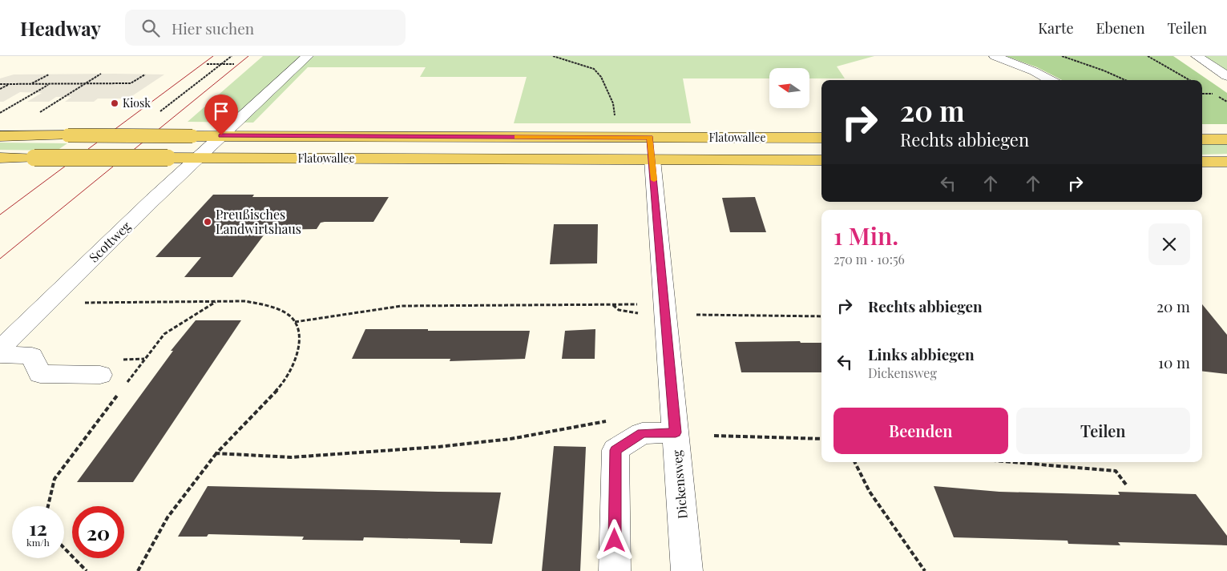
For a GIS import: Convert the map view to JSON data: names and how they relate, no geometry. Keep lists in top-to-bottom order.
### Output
{
  "streets": {
    "main road": ["Flatowallee"],
    "street": ["Scottweg", "Dickensweg"]
  },
  "crossings": [
    ["Flatowallee", "Scottweg"],
    ["Flatowallee", "Dickensweg"]
  ],
  "places": ["Kiosk", "Preußisches Landwirtshaus"],
  "north": "left",
  "page": {
    "header": "Headway",
    "search": "Hier suchen",
    "nav": ["Karte", "Ebenen", "Teilen"],
    "turn": ["20 m", "Rechts abbiegen"],
    "heading": ["1 Min.", "270 m · 10:56"],
    "list": [
      {
        "name": "Rechts abbiegen",
        "value": "20 m"
      },
      {
        "name": "Links abbiegen",
        "note": "Dickensweg",
        "value": "10 m"
      }
    ],
    "buttons": ["Beenden", "Teilen"],
    "speed": "12 km/h",
    "limit": "20"
  }
}
